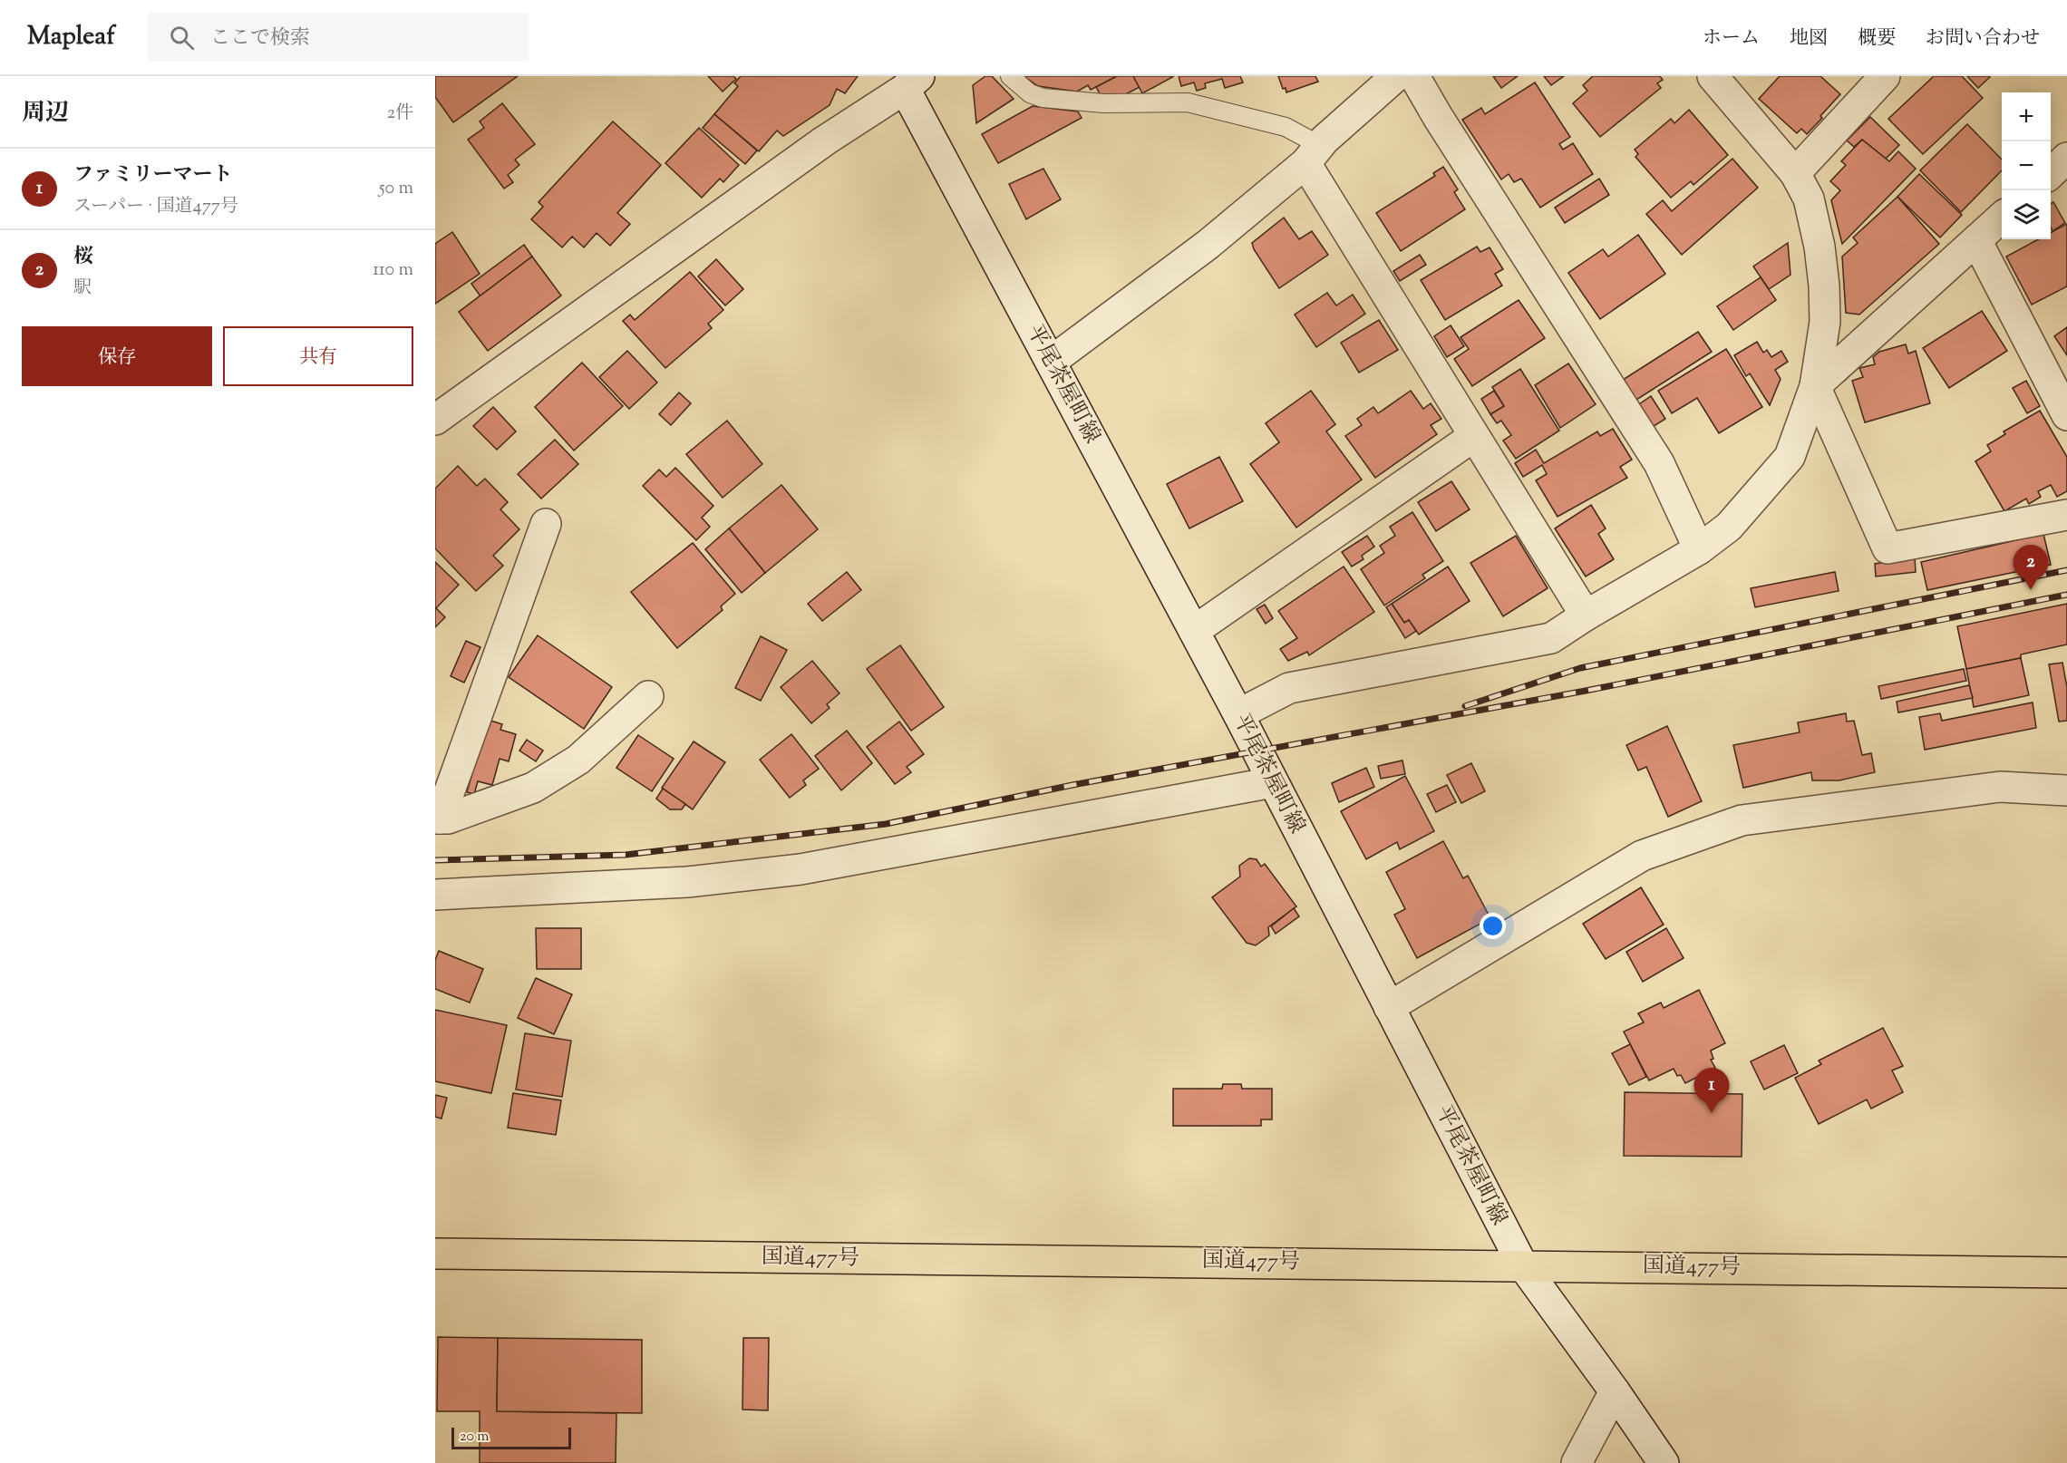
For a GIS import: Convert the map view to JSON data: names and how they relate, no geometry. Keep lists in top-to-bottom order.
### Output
{
  "streets": {
    "highway": ["国道477号"],
    "street": ["平尾茶屋町線"]
  },
  "crossings": [
    ["平尾茶屋町線", "国道477号"]
  ],
  "scale_bar": "20 m",
  "page": {
    "header": "Mapleaf",
    "search": "ここで検索",
    "nav": [
      "ホーム",
      "地図",
      "概要",
      "お問い合わせ"
    ],
    "heading": ["周辺", "2件"],
    "map_buttons": ["+", "−"],
    "list": [
      {
        "mark": "1",
        "name": "ファミリーマート",
        "note": "スーパー · 国道477号",
        "value": "50 m"
      },
      {
        "mark": "2",
        "name": "桜",
        "note": "駅",
        "value": "110 m"
      }
    ],
    "buttons": ["保存", "共有"],
    "pins": ["2", "1"],
    "scale": "20 m"
  }
}
